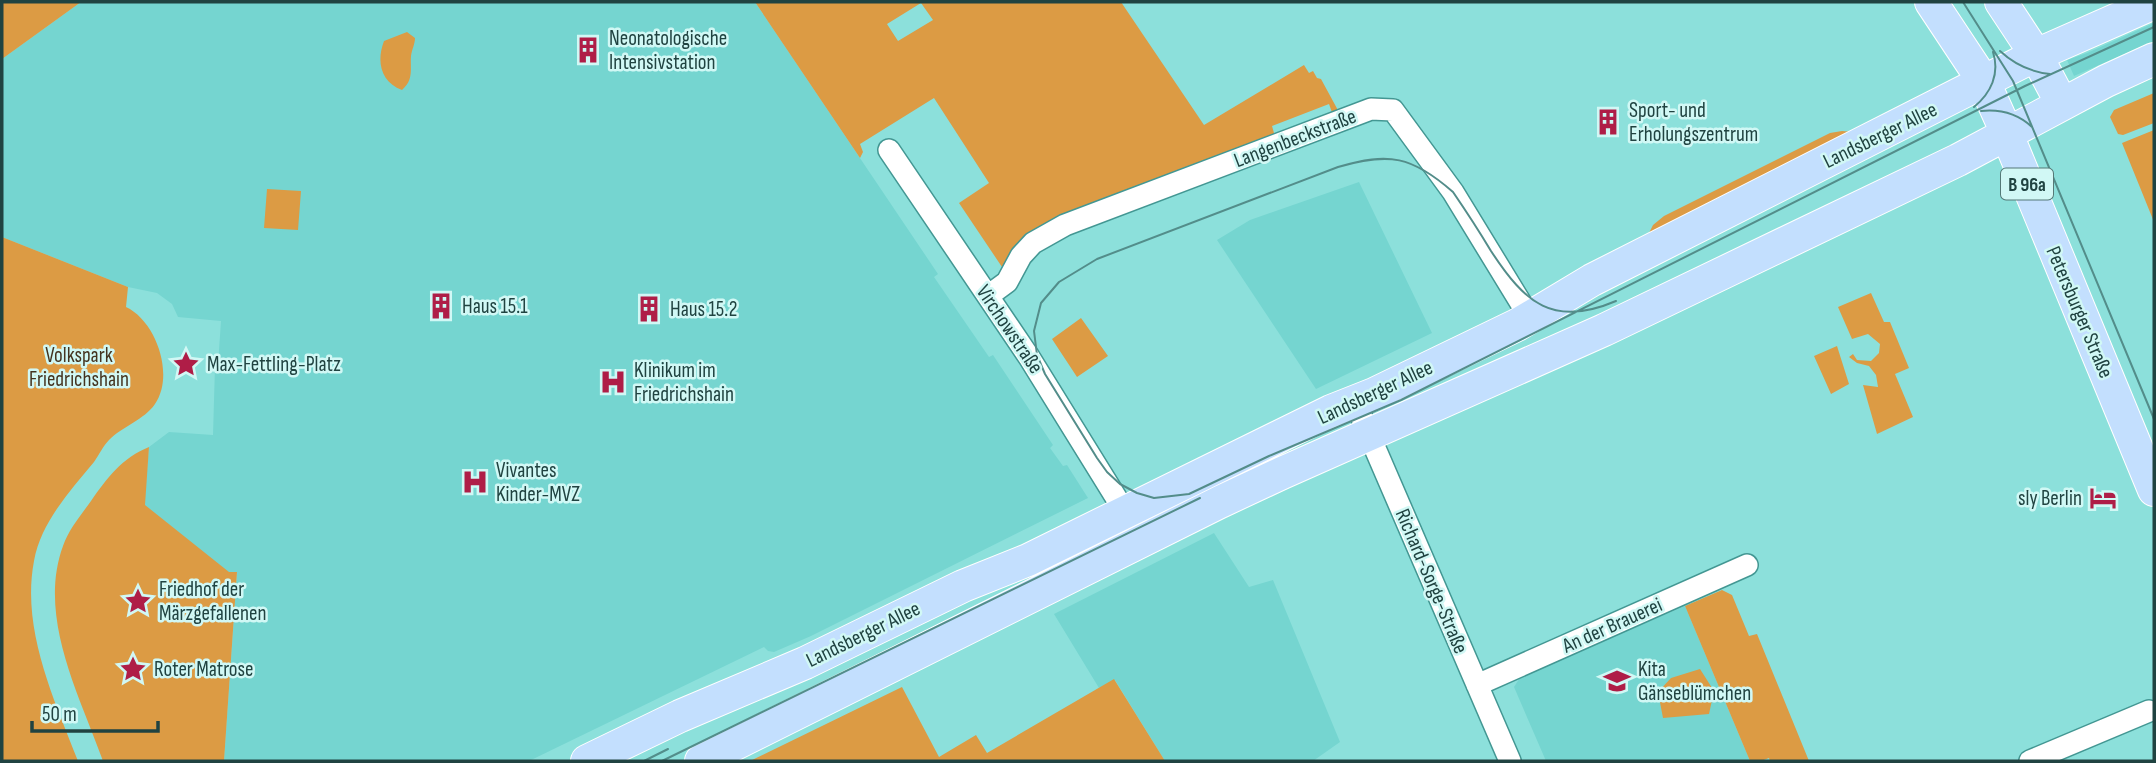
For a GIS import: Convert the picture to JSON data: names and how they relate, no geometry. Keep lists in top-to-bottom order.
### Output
{
  "streets": {
    "main road": ["Landsberger Allee", "B 96a", "Petersburger Straße"],
    "street": [
      "Langenbeckstraße",
      "Virchowstraße",
      "Richard-Sorge-Straße",
      "An der Brauerei"
    ]
  },
  "crossings": [
    ["Landsberger Allee", "Langenbeckstraße"],
    ["Landsberger Allee", "B 96a"],
    ["Landsberger Allee", "Petersburger Straße"],
    ["Landsberger Allee", "Virchowstraße"],
    ["Landsberger Allee", "Richard-Sorge-Straße"],
    ["Langenbeckstraße", "Virchowstraße"],
    ["B 96a", "Petersburger Straße"],
    ["Richard-Sorge-Straße", "An der Brauerei"]
  ],
  "parks": ["Volkspark Friedrichshain"],
  "places": {
    "building": [
      "Neonatologische Intensivstation",
      "Sport- und Erholungszentrum",
      "Haus 15.1",
      "Haus 15.2"
    ],
    "place": ["Max-Fettling-Platz", "Friedhof der Märzgefallenen", "Roter Matrose"],
    "hospital": ["Klinikum im Friedrichshain", "Vivantes Kinder-MVZ"],
    "hotel": ["sly Berlin"],
    "school or university": ["Kita Gänseblümchen"]
  },
  "scale_bar": "50 m"
}
